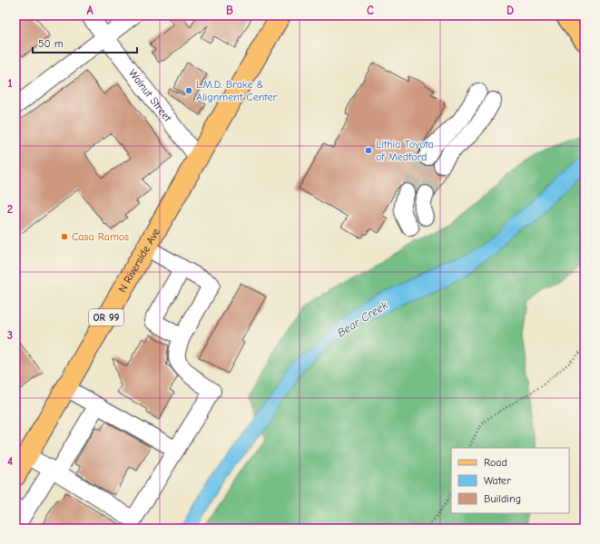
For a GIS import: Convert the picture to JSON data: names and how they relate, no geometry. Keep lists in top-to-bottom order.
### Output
{
  "streets": {
    "main road": ["N Riverside Ave", "OR 99"],
    "street": ["Walnut Street"]
  },
  "crossings": [
    ["Walnut Street", "N Riverside Ave"],
    ["Walnut Street", "OR 99"],
    ["N Riverside Ave", "OR 99"]
  ],
  "water": ["Bear Creek"],
  "places": ["L.M.D. Brake & Alignment Center", "Lithia Toyota of Medford", "Casa Ramos"],
  "legend": ["Road", "Water", "Building"],
  "scale_bar": "50 m",
  "grid": {
    "columns": [
      "A",
      "B",
      "C",
      "D"
    ],
    "rows": [
      "1",
      "2",
      "3",
      "4"
    ]
  }
}
